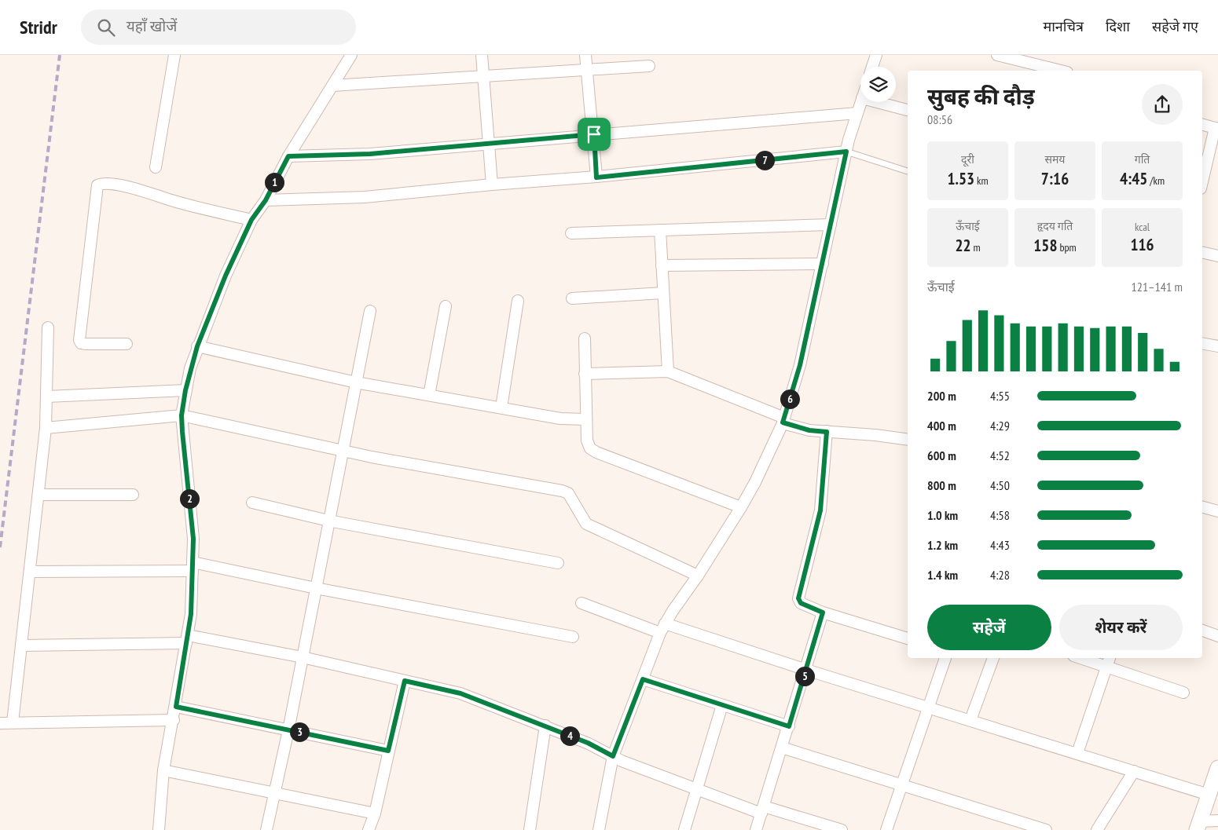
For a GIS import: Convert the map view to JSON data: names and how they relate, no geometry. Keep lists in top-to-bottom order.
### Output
{
  "page": {
    "header": "Stridr",
    "search": "यहाँ खोजें",
    "nav": ["मानचित्र", "दिशा", "सहेजे गए"],
    "heading": ["सुबह की दौड़", "08:56"],
    "stats": [
      ["दूरी", "1.53 km"],
      ["समय", "7:16"],
      ["गति", "4:45 /km"],
      ["ऊँचाई", "22 m"],
      ["हृदय गति", "158 bpm"],
      ["kcal", "116"]
    ],
    "pins": [
      "7",
      "1",
      "6",
      "2",
      "5",
      "3",
      "4"
    ],
    "chart": ["ऊँचाई", "121–141 m"],
    "list": [
      {
        "name": "200 m",
        "note": "4:55"
      },
      {
        "name": "400 m",
        "note": "4:29"
      },
      {
        "name": "600 m",
        "note": "4:52"
      },
      {
        "name": "800 m",
        "note": "4:50"
      },
      {
        "name": "1.0 km",
        "note": "4:58"
      },
      {
        "name": "1.2 km",
        "note": "4:43"
      },
      {
        "name": "1.4 km",
        "note": "4:28"
      }
    ],
    "buttons": ["सहेजें", "शेयर करें"]
  }
}
